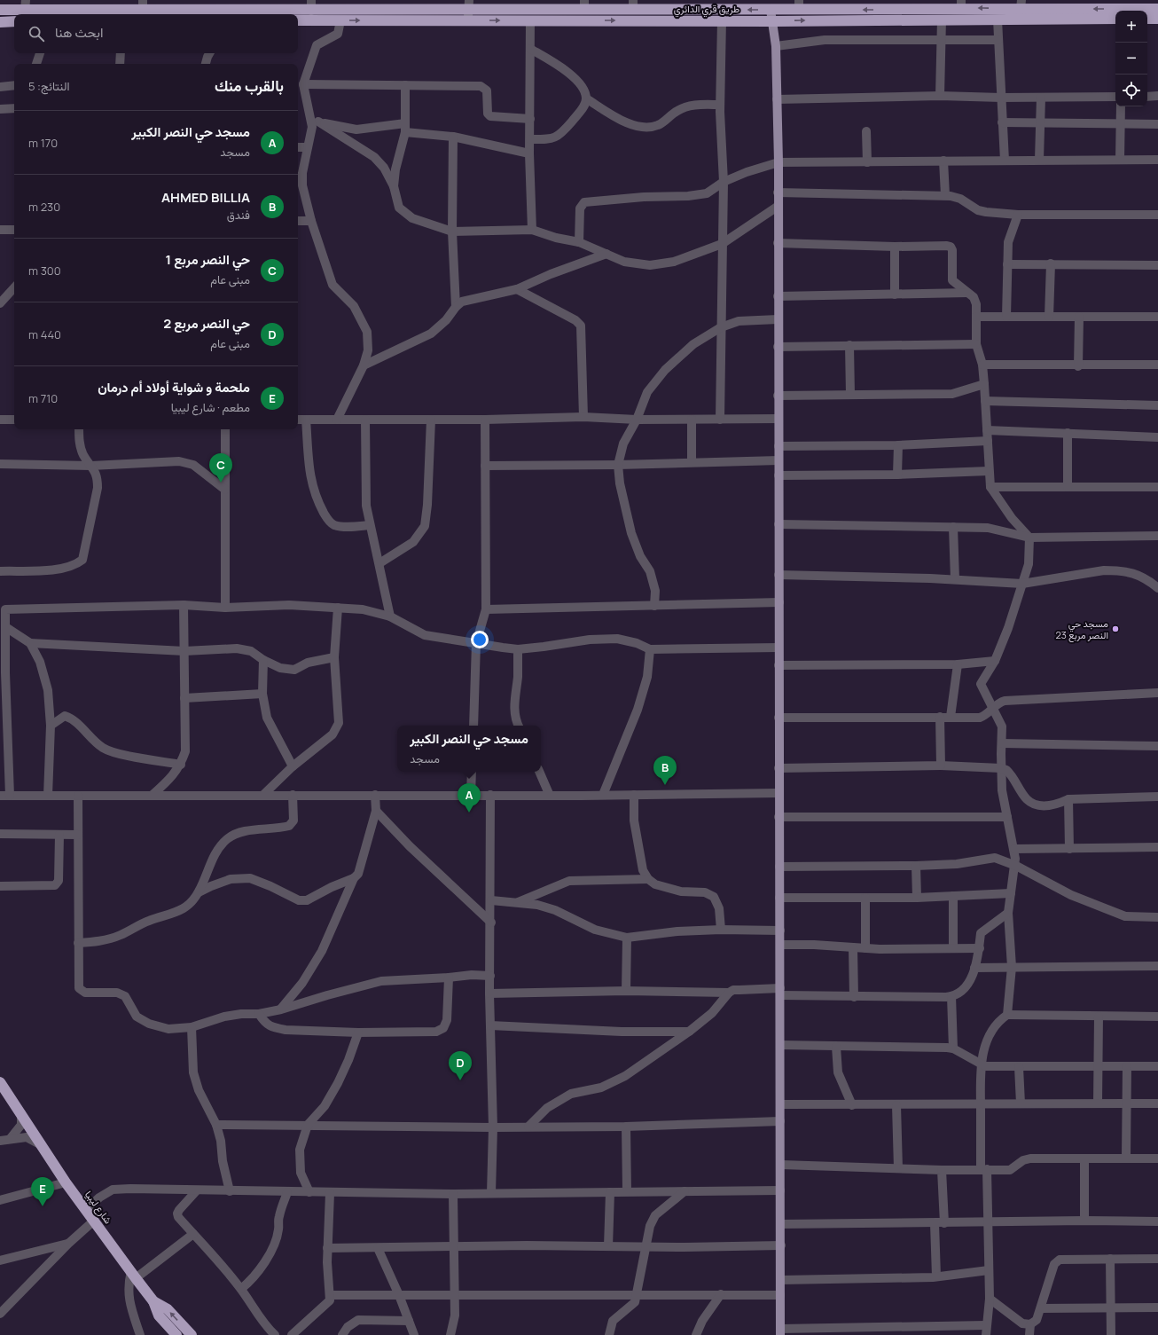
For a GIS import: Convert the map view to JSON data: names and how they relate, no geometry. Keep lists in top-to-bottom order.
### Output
{
  "streets": {
    "highway": ["طريق قري الدائري", "شارع ليبيا"]
  },
  "places": ["مسجد حي النصر مربع 23"],
  "page": {
    "map_buttons": ["+", "−"],
    "search": "ابحث هنا",
    "heading": ["بالقرب منك", "النتائج: 5"],
    "list": [
      {
        "mark": "A",
        "name": "مسجد حي النصر الكبير",
        "note": "مسجد",
        "value": "170 m"
      },
      {
        "mark": "B",
        "name": "AHMED BILLIA",
        "note": "فندق",
        "value": "230 m"
      },
      {
        "mark": "C",
        "name": "حي النصر مربع 1",
        "note": "مبنى عام",
        "value": "300 m"
      },
      {
        "mark": "D",
        "name": "حي النصر مربع 2",
        "note": "مبنى عام",
        "value": "440 m"
      },
      {
        "mark": "E",
        "name": "ملحمة و شواية أولاد أم درمان",
        "note": "مطعم · شارع ليبيا",
        "value": "710 m"
      }
    ],
    "pins": [
      "C",
      "B",
      "A",
      "D",
      "E"
    ],
    "popup": ["مسجد حي النصر الكبير", "مسجد"]
  }
}
